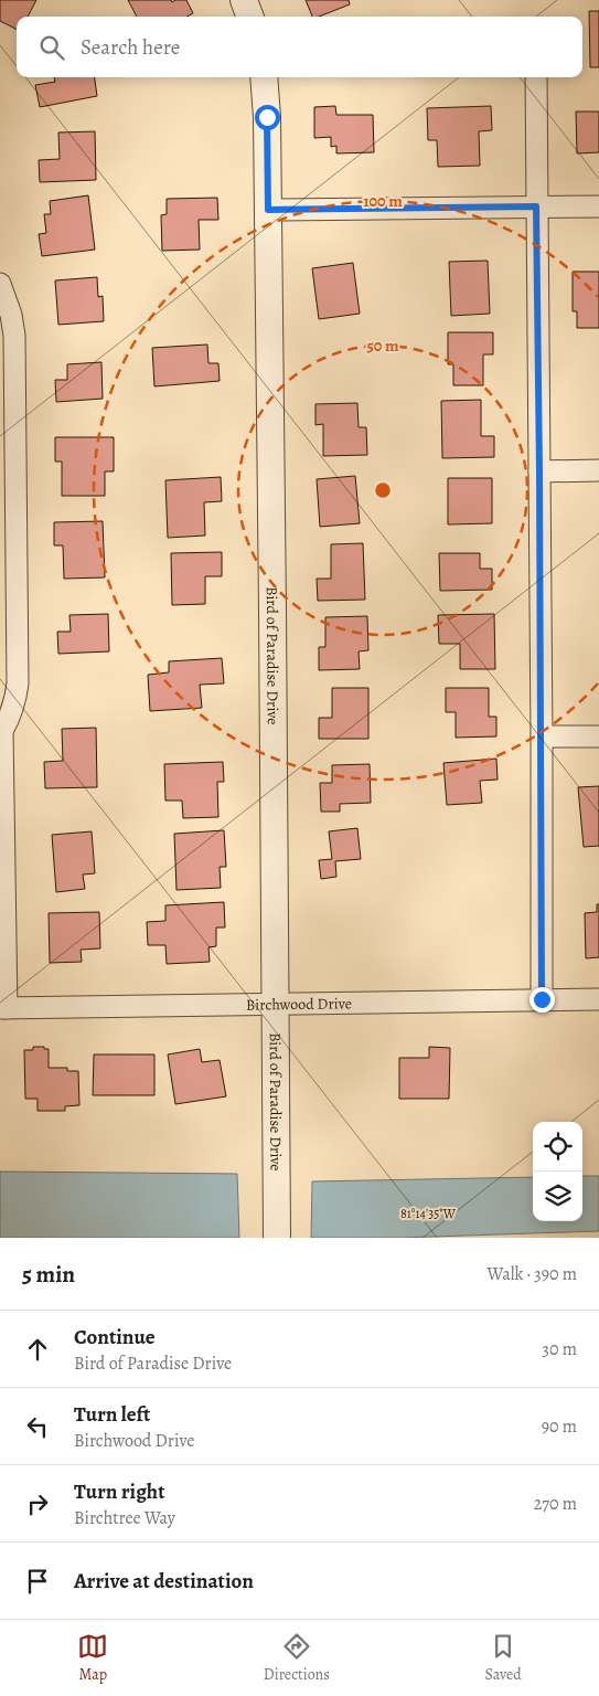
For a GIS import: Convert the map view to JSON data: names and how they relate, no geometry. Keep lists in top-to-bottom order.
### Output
{
  "streets": {
    "street": ["Bird of Paradise Drive", "Birchwood Drive"]
  },
  "crossings": [
    ["Bird of Paradise Drive", "Birchwood Drive"]
  ],
  "page": {
    "search": "Search here",
    "heading": ["5 min", "Walk · 390 m"],
    "list": [
      ["Continue", "Bird of Paradise Drive", "30 m"],
      ["Turn left", "Birchwood Drive", "90 m"],
      ["Turn right", "Birchtree Way", "270 m"],
      "Arrive at destination"
    ],
    "nav": ["Map", "Directions", "Saved"]
  },
  "coordinates": ["81°14'35\"W"],
  "rings": ["100 m", "50 m"]
}
